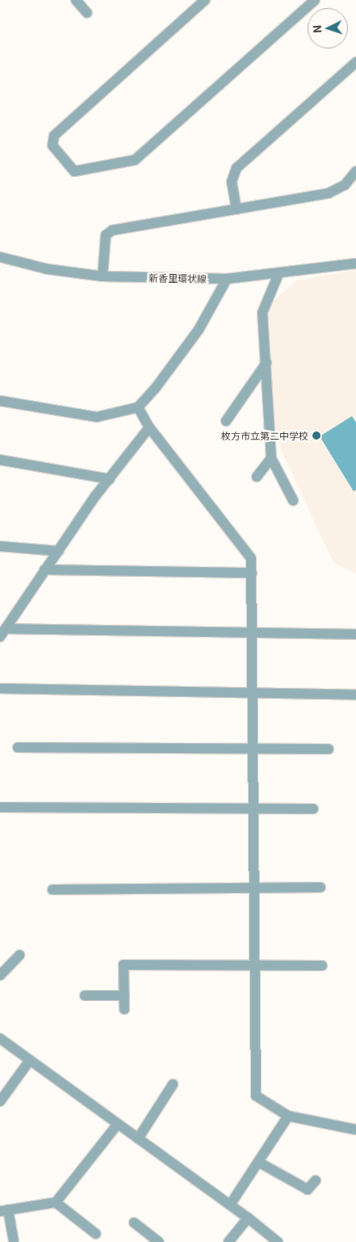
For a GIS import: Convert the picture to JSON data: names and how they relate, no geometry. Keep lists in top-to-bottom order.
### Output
{
  "streets": {
    "street": ["新香里環状線"]
  },
  "places": ["枚方市立第二中学校"],
  "north": "left"
}
